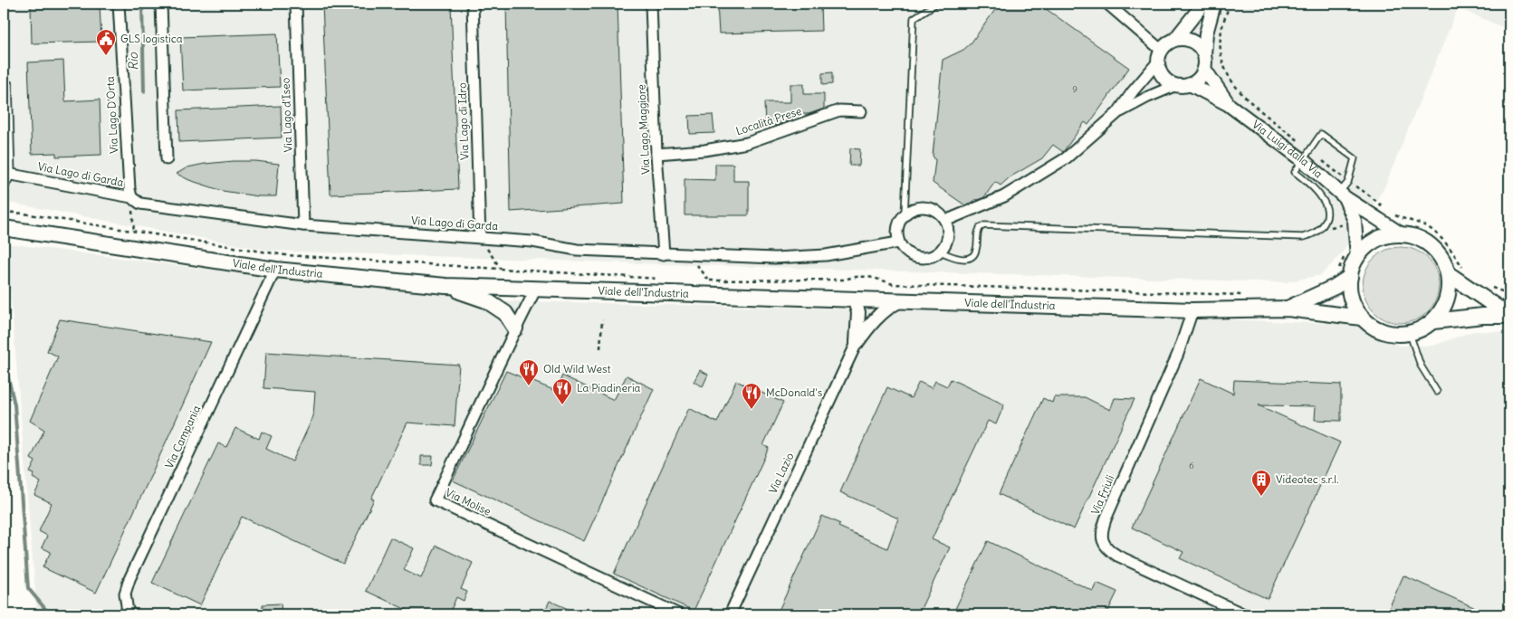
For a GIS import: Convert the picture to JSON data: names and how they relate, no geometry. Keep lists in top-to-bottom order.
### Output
{
  "streets": {
    "main road": ["Viale dell'Industria"],
    "street": [
      "Via Lago D'Orta",
      "Via Lago d'Iseo",
      "Via Lago di Idro",
      "Località Prese",
      "Via Lago Maggiore",
      "Via Luigi dalla Via",
      "Via Lago di Garda",
      "Via Campania",
      "Via Lazio",
      "Via Friuli",
      "Via Molise"
    ]
  },
  "crossings": [
    ["Via Lago D'Orta", "Via Lago di Garda"],
    ["Via Lago d'Iseo", "Via Lago di Garda"],
    ["Via Lago di Idro", "Via Lago di Garda"],
    ["Località Prese", "Via Lago Maggiore"],
    ["Via Lago Maggiore", "Via Lago di Garda"],
    ["Via Luigi dalla Via", "Viale dell'Industria"],
    ["Viale dell'Industria", "Via Campania"],
    ["Viale dell'Industria", "Via Friuli"],
    ["Viale dell'Industria", "Via Molise"]
  ],
  "water": ["Rio"],
  "places": {
    "public building": ["GLS logistica"],
    "restaurant": ["Old Wild West", "La Piadineria", "McDonald's"],
    "building": ["Videotec s.r.l."]
  },
  "house_numbers": ["9", "6"]
}
